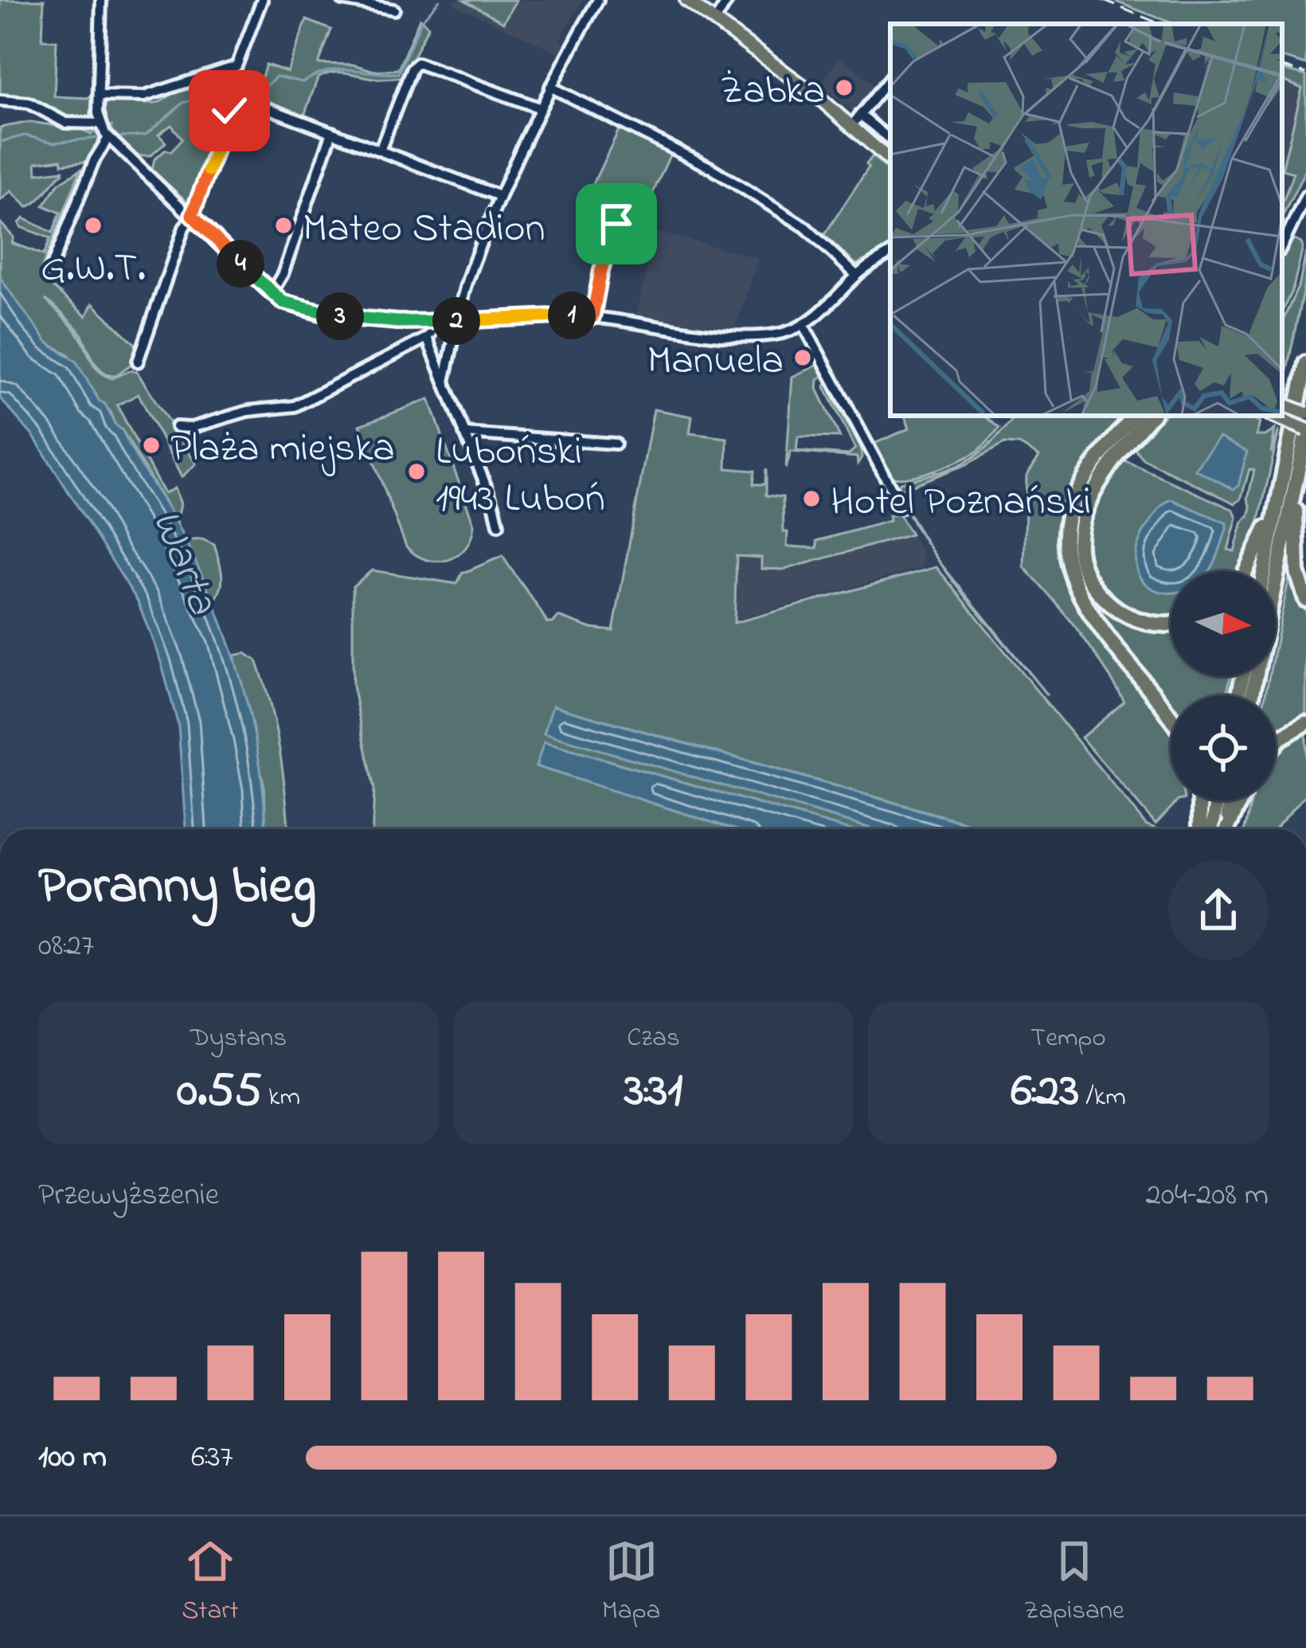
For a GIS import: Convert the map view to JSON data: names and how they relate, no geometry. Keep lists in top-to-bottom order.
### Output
{
  "water": ["Warta"],
  "places": [
    "Żabka",
    "G.W.T.",
    "Mateo Stadion",
    "Manuela",
    "Plaża miejska",
    "Luboński 1943 Luboń",
    "Hotel Poznański"
  ],
  "north": "right",
  "page": {
    "pins": [
      "4",
      "1",
      "3",
      "2"
    ],
    "heading": ["Poranny bieg", "08:27"],
    "stats": [
      ["Dystans", "0.55 km"],
      ["Czas", "3:31"],
      ["Tempo", "6:23 /km"]
    ],
    "chart": ["Przewyższenie", "204–208 m"],
    "list": [
      {
        "name": "100 m",
        "note": "6:37"
      }
    ],
    "tabs": ["Start", "Mapa", "Zapisane"]
  }
}
